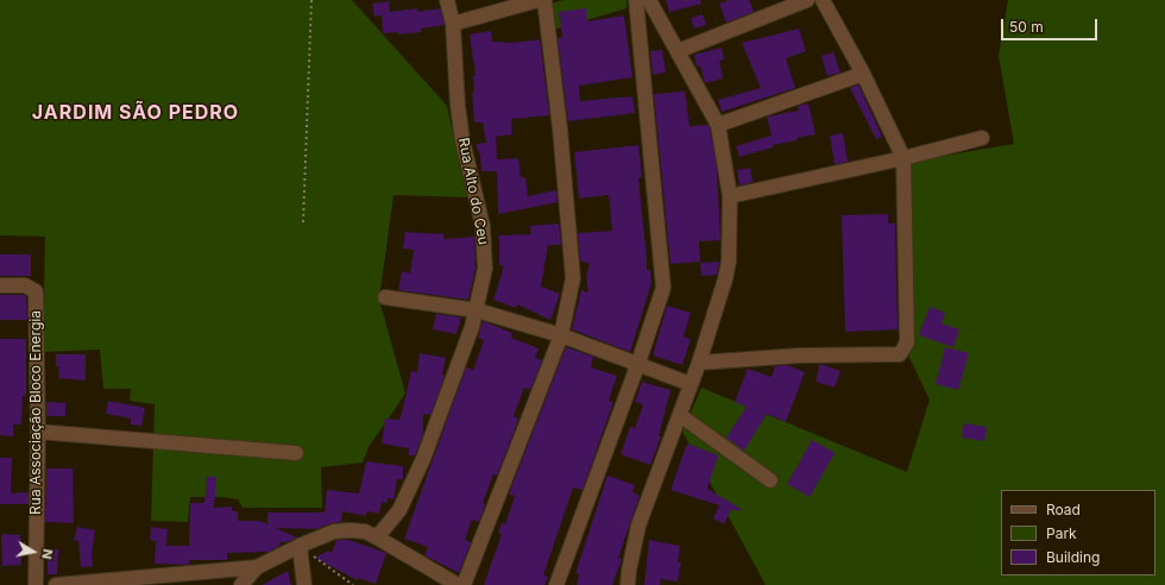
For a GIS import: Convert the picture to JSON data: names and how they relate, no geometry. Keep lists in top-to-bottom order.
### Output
{
  "streets": {
    "street": ["Rua Alto do Ceu", "Rua Associação Bloco Energia"]
  },
  "districts": ["JARDIM SÃO PEDRO"],
  "legend": ["Road", "Park", "Building"],
  "scale_bar": "50 m",
  "north": "right"
}
